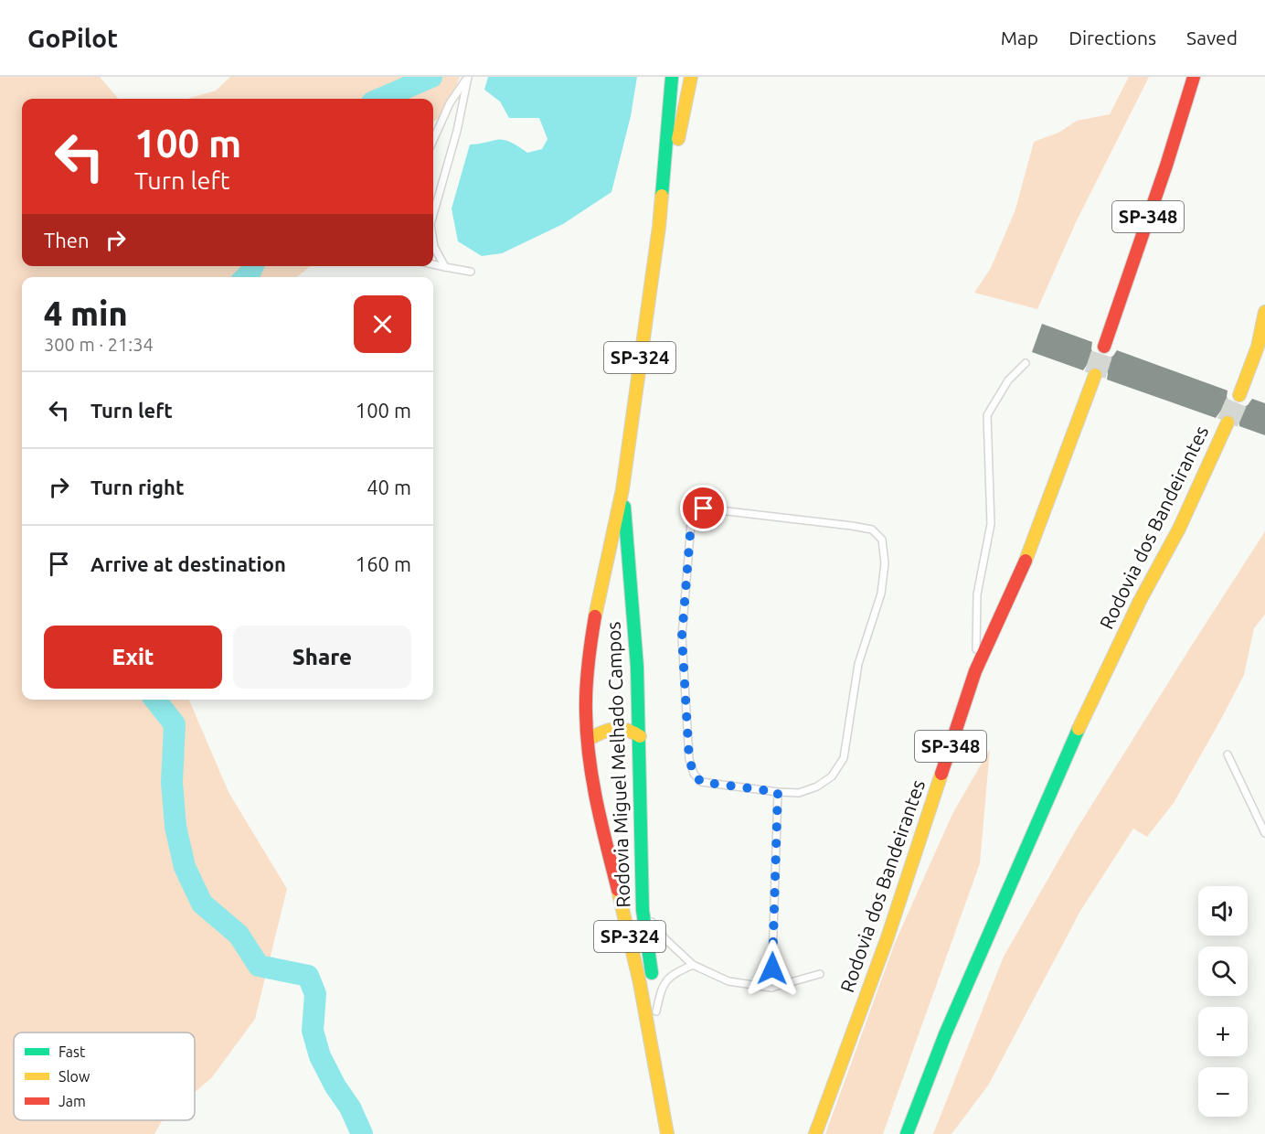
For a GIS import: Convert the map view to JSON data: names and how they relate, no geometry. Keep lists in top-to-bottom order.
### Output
{
  "streets": {
    "highway": [
      "SP-348",
      "SP-324",
      "Rodovia dos Bandeirantes",
      "Rodovia Miguel Melhado Campos"
    ]
  },
  "legend": ["Fast", "Slow", "Jam"],
  "page": {
    "header": "GoPilot",
    "nav": ["Map", "Directions", "Saved"],
    "turn": ["100 m", "Turn left"],
    "then": "Then",
    "heading": ["4 min", "300 m · 21:34"],
    "list": [
      {
        "name": "Turn left",
        "value": "100 m"
      },
      {
        "name": "Turn right",
        "value": "40 m"
      },
      {
        "name": "Arrive at destination",
        "value": "160 m"
      }
    ],
    "buttons": ["Exit", "Share"],
    "map_buttons": ["+", "−"]
  }
}
